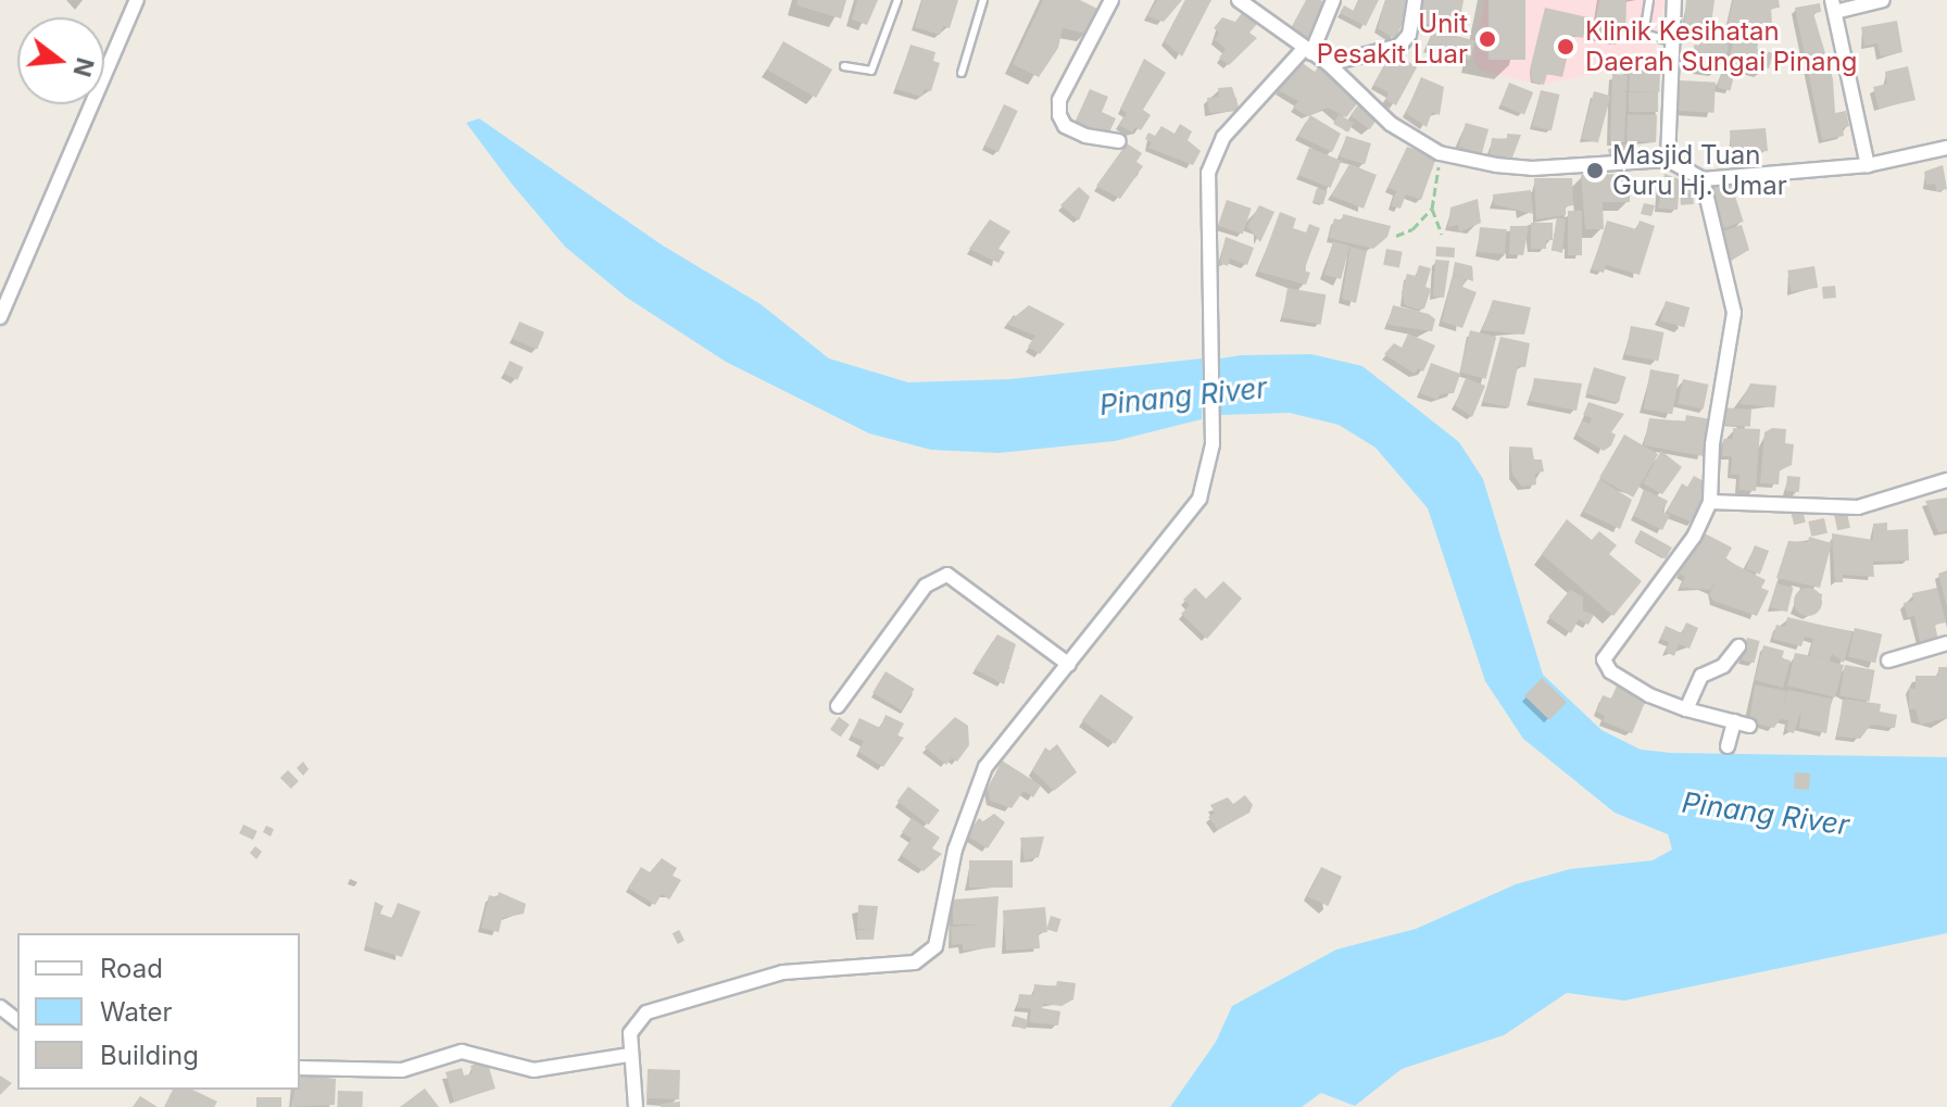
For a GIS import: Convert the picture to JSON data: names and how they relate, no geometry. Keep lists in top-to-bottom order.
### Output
{
  "water": ["Pinang River"],
  "places": ["Unit Pesakit Luar", "Klinik Kesihatan Daerah Sungai Pinang", "Masjid Tuan Guru Hj. Umar"],
  "legend": ["Road", "Water", "Building"],
  "north": "right"
}
